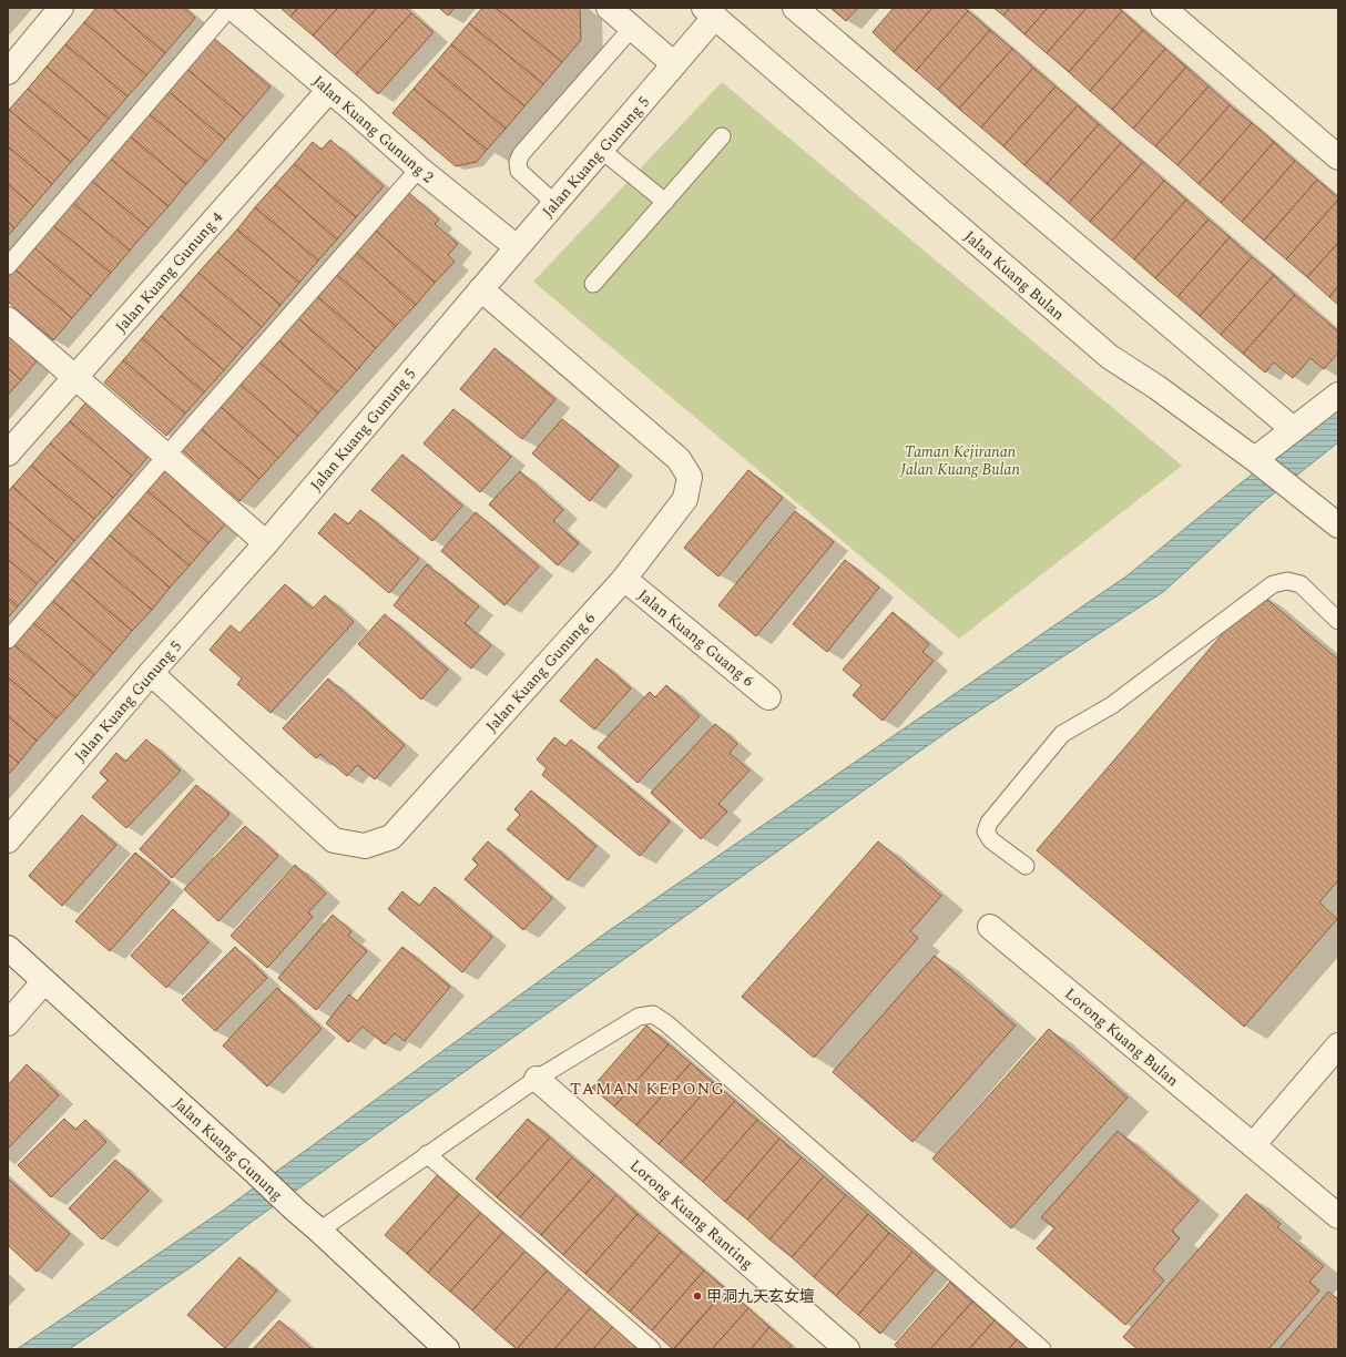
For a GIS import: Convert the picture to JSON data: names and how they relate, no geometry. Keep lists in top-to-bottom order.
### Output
{
  "streets": {
    "street": [
      "Jalan Kuang Gunung 2",
      "Jalan Kuang Gunung 5",
      "Jalan Kuang Gunung 4",
      "Jalan Kuang Bulan",
      "Jalan Kuang Guang 6",
      "Jalan Kuang Gunung 6",
      "Lorong Kuang Bulan",
      "Jalan Kuang Gunung",
      "Lorong Kuang Ranting"
    ]
  },
  "crossings": [
    ["Jalan Kuang Gunung 2", "Jalan Kuang Gunung 5"],
    ["Jalan Kuang Gunung 2", "Jalan Kuang Gunung 4"],
    ["Jalan Kuang Gunung 5", "Jalan Kuang Bulan"],
    ["Jalan Kuang Gunung 5", "Jalan Kuang Gunung 6"],
    ["Jalan Kuang Guang 6", "Jalan Kuang Gunung 6"]
  ],
  "districts": ["TAMAN KEPONG"],
  "parks": ["Taman Kejiranan Jalan Kuang Bulan"],
  "places": ["甲洞九天玄女壇"]
}
